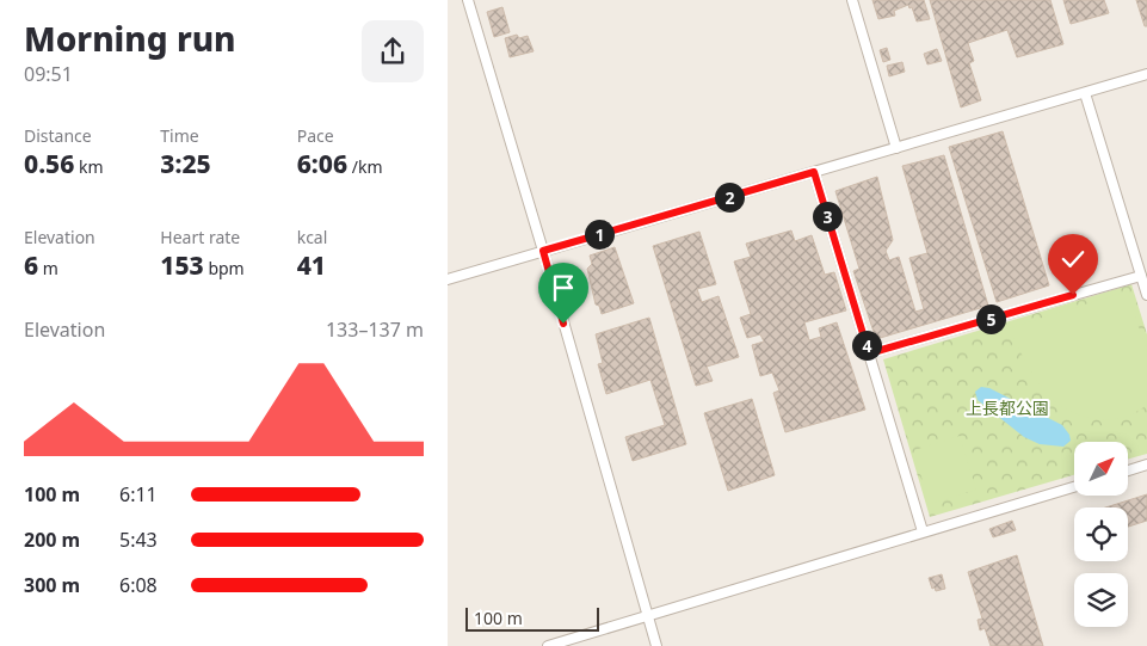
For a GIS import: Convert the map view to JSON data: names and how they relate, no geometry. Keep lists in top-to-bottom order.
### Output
{
  "parks": ["上長都公園"],
  "scale_bar": "100 m",
  "north": "top right",
  "page": {
    "heading": ["Morning run", "09:51"],
    "stats": [
      ["Distance", "0.56 km"],
      ["Time", "3:25"],
      ["Pace", "6:06 /km"],
      ["Elevation", "6 m"],
      ["Heart rate", "153 bpm"],
      ["kcal", "41"]
    ],
    "pins": [
      "2",
      "3",
      "1",
      "5",
      "4"
    ],
    "chart": ["Elevation", "133–137 m"],
    "list": [
      {
        "name": "100 m",
        "note": "6:11"
      },
      {
        "name": "200 m",
        "note": "5:43"
      },
      {
        "name": "300 m",
        "note": "6:08"
      }
    ],
    "scale": "100 m"
  }
}
